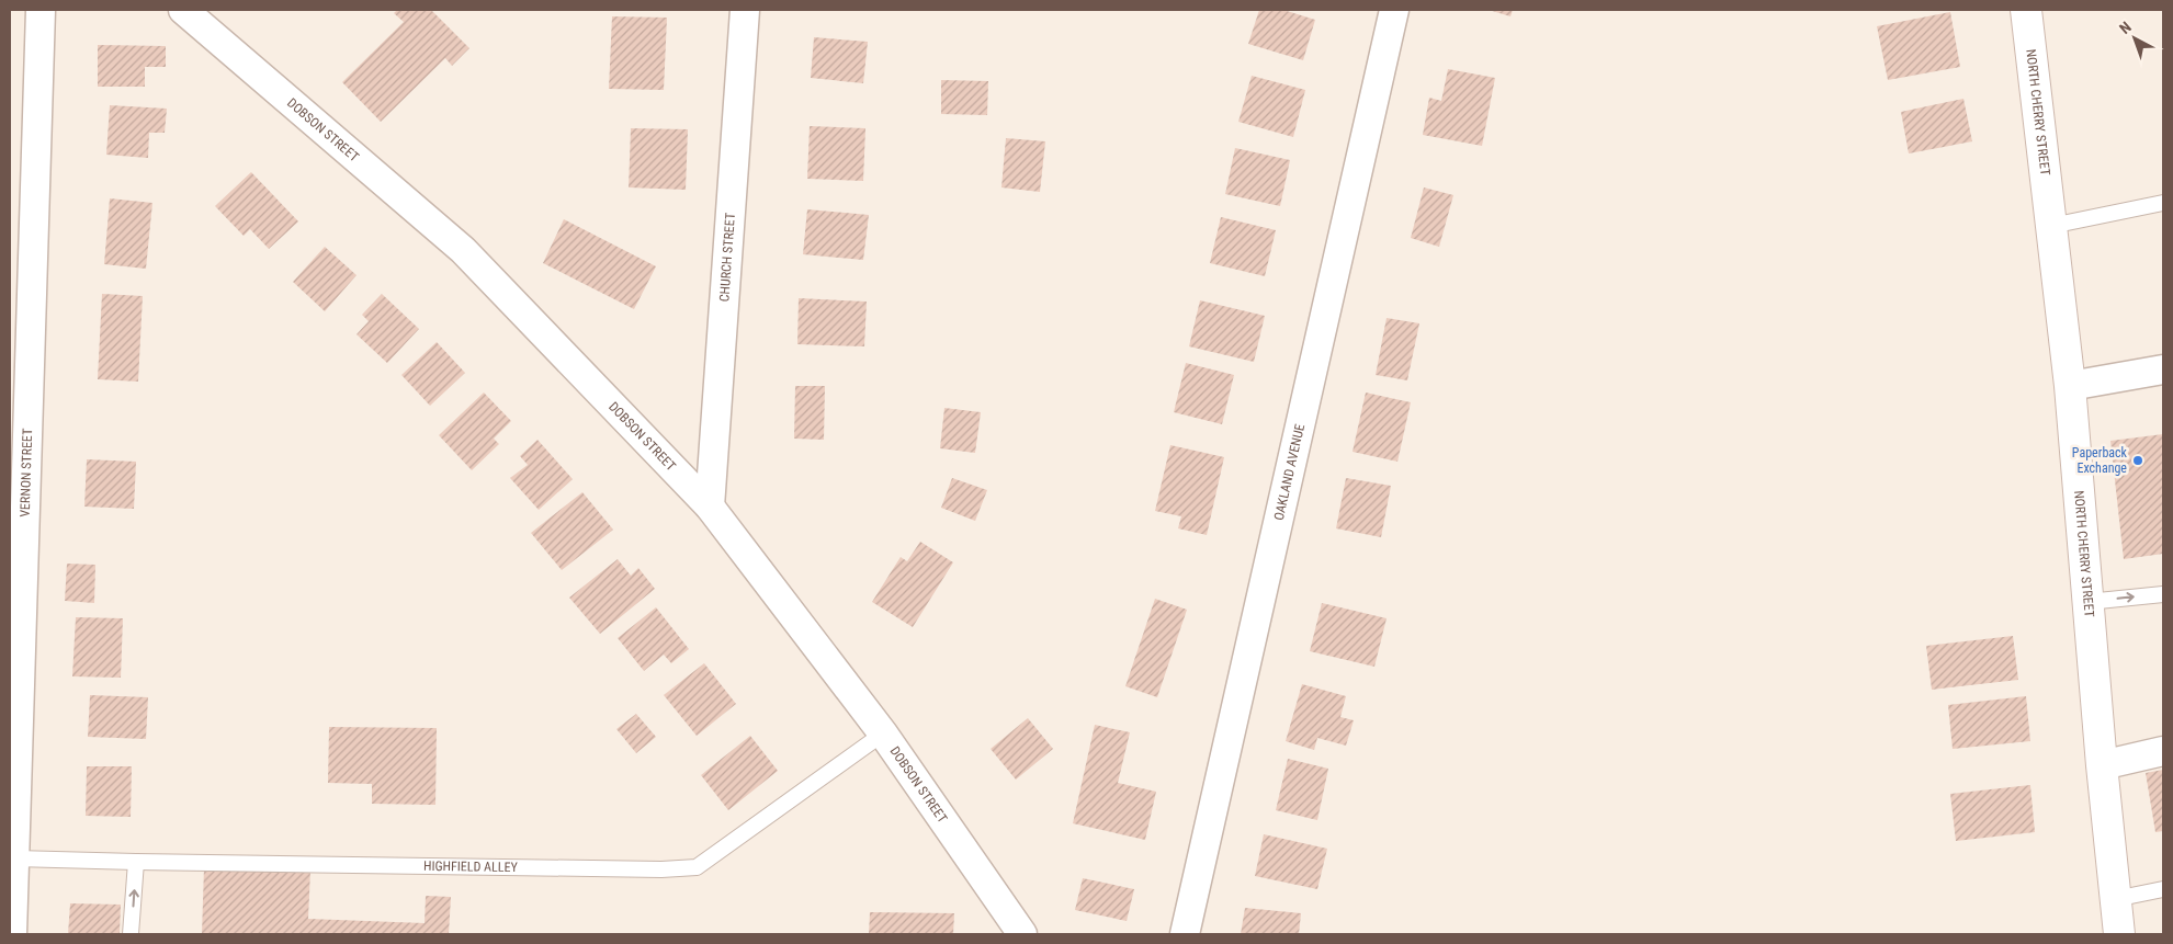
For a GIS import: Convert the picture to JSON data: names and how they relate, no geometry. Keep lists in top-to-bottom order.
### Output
{
  "streets": {
    "main road": ["NORTH CHERRY STREET"],
    "street": [
      "DOBSON STREET",
      "CHURCH STREET",
      "OAKLAND AVENUE",
      "VERNON STREET"
    ],
    "lane": ["HIGHFIELD ALLEY"]
  },
  "crossings": [
    ["DOBSON STREET", "CHURCH STREET"],
    ["DOBSON STREET", "HIGHFIELD ALLEY"],
    ["VERNON STREET", "HIGHFIELD ALLEY"]
  ],
  "places": ["Paperback Exchange"],
  "north": "top left"
}
